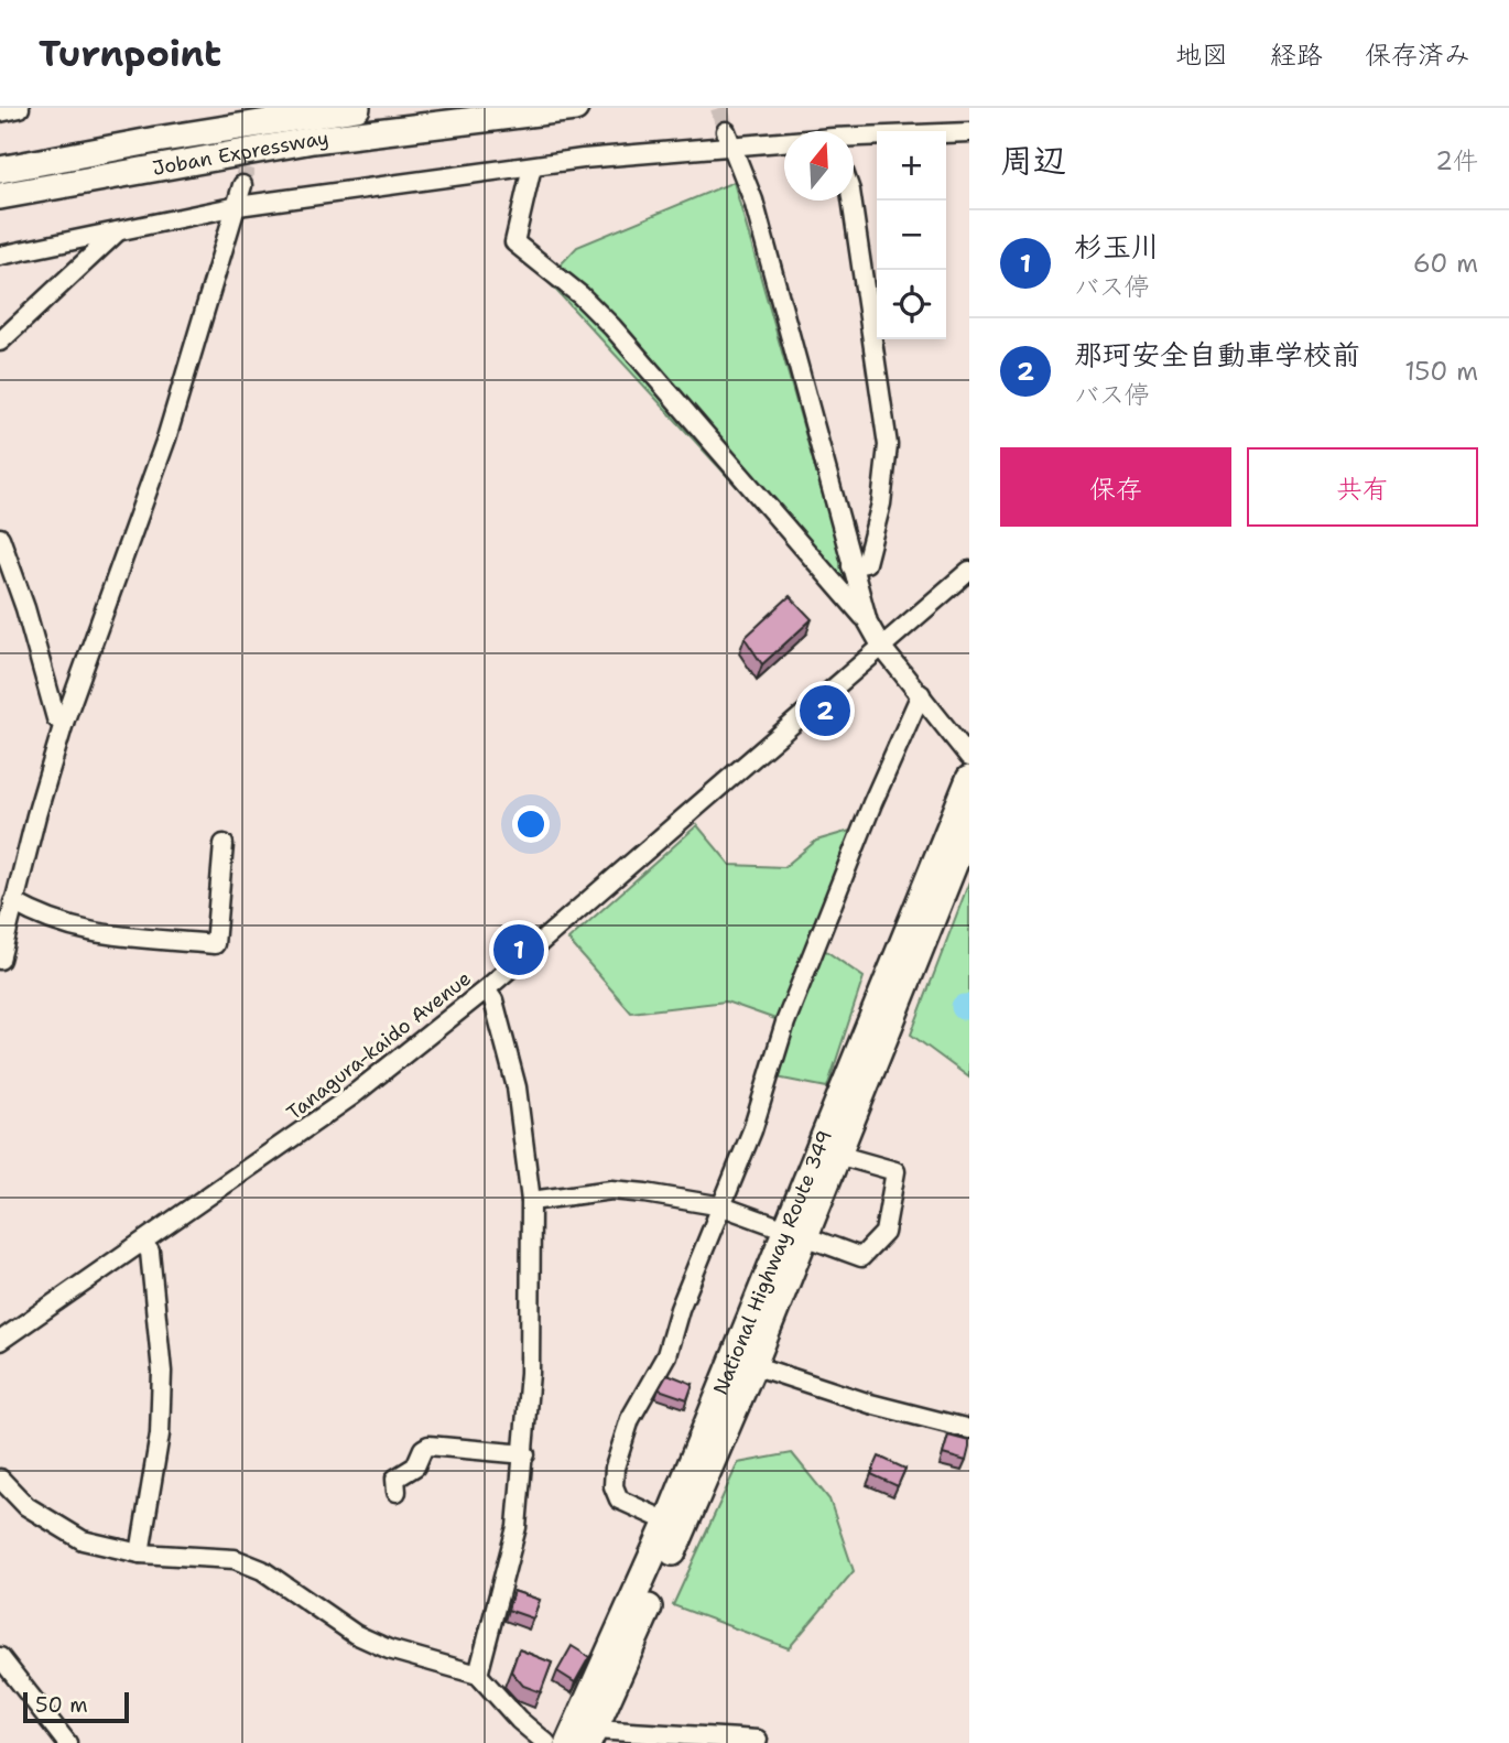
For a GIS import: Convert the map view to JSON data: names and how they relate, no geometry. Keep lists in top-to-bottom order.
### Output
{
  "streets": {
    "highway": ["Joban Expressway", "National Highway Route 349"],
    "street": ["Tanagura-kaido Avenue"]
  },
  "scale_bar": "50 m",
  "north": "top",
  "page": {
    "header": "Turnpoint",
    "nav": ["地図", "経路", "保存済み"],
    "heading": ["周辺", "2件"],
    "map_buttons": ["+", "−"],
    "list": [
      {
        "mark": "1",
        "name": "杉玉川",
        "note": "バス停",
        "value": "60 m"
      },
      {
        "mark": "2",
        "name": "那珂安全自動車学校前",
        "note": "バス停",
        "value": "150 m"
      }
    ],
    "buttons": ["保存", "共有"],
    "pins": ["2", "1"],
    "scale": "50 m"
  }
}
